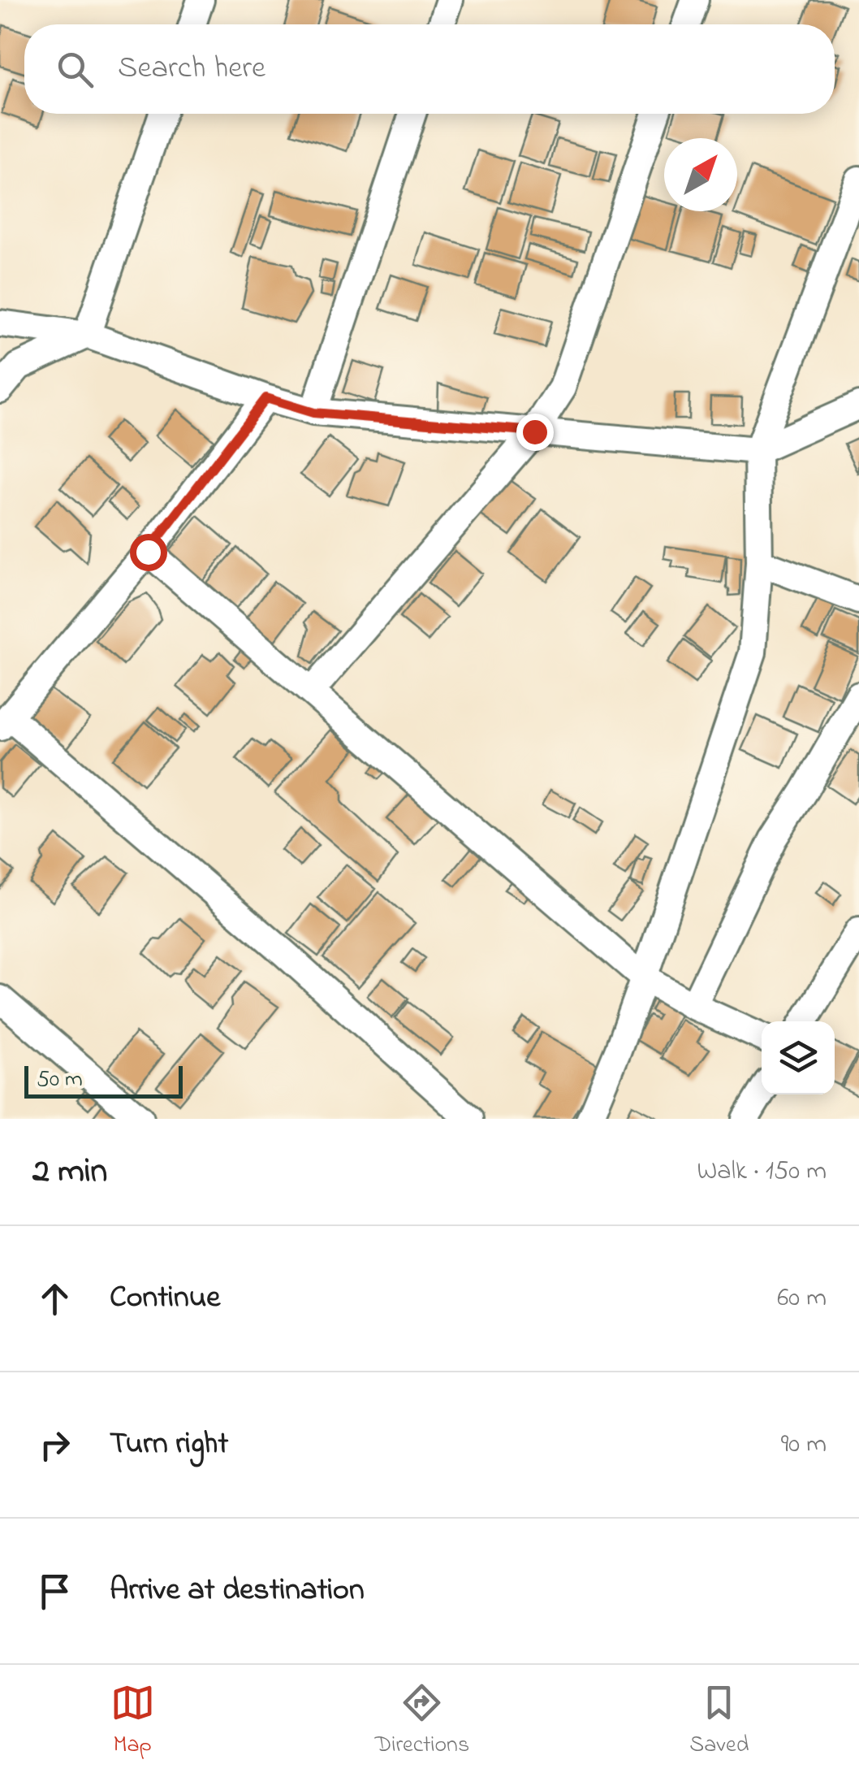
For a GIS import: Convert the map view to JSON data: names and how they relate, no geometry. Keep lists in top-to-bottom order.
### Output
{
  "scale_bar": "50 m",
  "north": "top right",
  "page": {
    "search": "Search here",
    "scale": "50 m",
    "heading": ["2 min", "Walk · 150 m"],
    "list": [
      ["Continue", "60 m"],
      ["Turn right", "90 m"],
      "Arrive at destination"
    ],
    "nav": ["Map", "Directions", "Saved"]
  }
}
